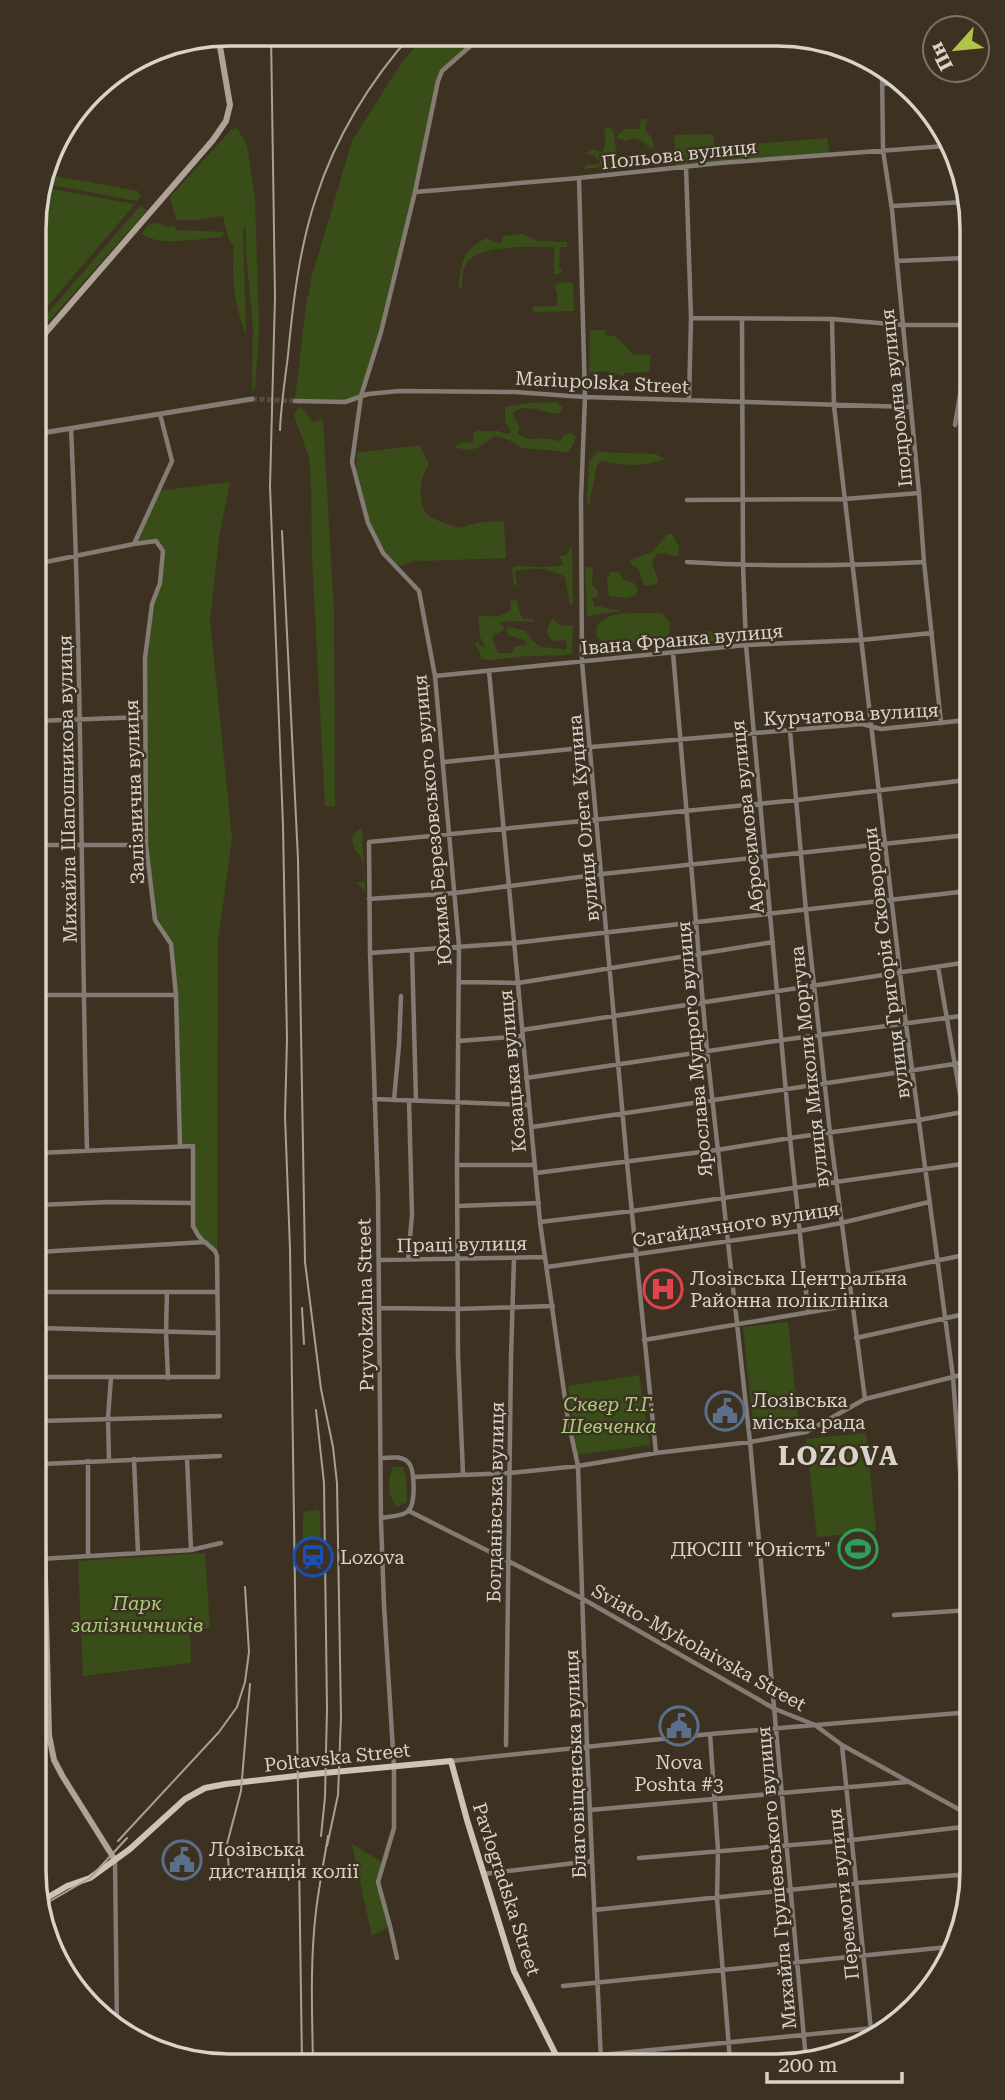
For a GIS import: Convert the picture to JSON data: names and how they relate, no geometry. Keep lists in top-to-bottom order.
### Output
{
  "streets": {
    "main road": ["Poltavska Street", "Pavlogradska Street"],
    "street": [
      "Польова вулиця",
      "Mariupolska Street",
      "Іподромна вулиця",
      "Івана Франка вулиця",
      "Курчатова вулиця",
      "Михайла Шапошникова вулиця",
      "Залізнична вулиця",
      "Абросимова вулиця",
      "вулиця Олега Куцина",
      "Юхима Березовського вулиця",
      "вулиця Григорія Сковороди",
      "Ярослава Мудрого вулиця",
      "вулиця Миколи Моргуна",
      "Козацька вулиця",
      "Сагайдачного вулиця",
      "Праці вулиця",
      "Pryvokzalna Street",
      "Богданівська вулиця",
      "Sviato-Mykolaivska Street",
      "Благовіщенська вулиця",
      "Михайла Грушевського вулиця",
      "Перемоги вулиця"
    ]
  },
  "crossings": [
    ["Польова вулиця", "Іподромна вулиця"],
    ["Польова вулиця", "вулиця Олега Куцина"],
    ["Польова вулиця", "Юхима Березовського вулиця"],
    ["Mariupolska Street", "Іподромна вулиця"],
    ["Mariupolska Street", "Абросимова вулиця"],
    ["Mariupolska Street", "вулиця Олега Куцина"],
    ["Mariupolska Street", "Юхима Березовського вулиця"],
    ["Mariupolska Street", "вулиця Григорія Сковороди"],
    ["Іподромна вулиця", "Івана Франка вулиця"],
    ["Іподромна вулиця", "Курчатова вулиця"],
    ["Івана Франка вулиця", "Абросимова вулиця"],
    ["Івана Франка вулиця", "вулиця Олега Куцина"],
    ["Івана Франка вулиця", "Юхима Березовського вулиця"],
    ["Івана Франка вулиця", "вулиця Григорія Сковороди"],
    ["Івана Франка вулиця", "Ярослава Мудрого вулиця"],
    ["Івана Франка вулиця", "Козацька вулиця"],
    ["Курчатова вулиця", "Абросимова вулиця"],
    ["Курчатова вулиця", "вулиця Олега Куцина"],
    ["Курчатова вулиця", "Юхима Березовського вулиця"],
    ["Курчатова вулиця", "вулиця Григорія Сковороди"],
    ["Курчатова вулиця", "Ярослава Мудрого вулиця"],
    ["Курчатова вулиця", "вулиця Миколи Моргуна"],
    ["Курчатова вулиця", "Козацька вулиця"],
    ["Абросимова вулиця", "Сагайдачного вулиця"],
    ["вулиця Олега Куцина", "Сагайдачного вулиця"],
    ["Юхима Березовського вулиця", "Праці вулиця"],
    ["Юхима Березовського вулиця", "Pryvokzalna Street"],
    ["вулиця Григорія Сковороди", "Сагайдачного вулиця"],
    ["Ярослава Мудрого вулиця", "Сагайдачного вулиця"],
    ["Ярослава Мудрого вулиця", "Михайла Грушевського вулиця"],
    ["вулиця Миколи Моргуна", "Сагайдачного вулиця"],
    ["Козацька вулиця", "Сагайдачного вулиця"],
    ["Козацька вулиця", "Праці вулиця"],
    ["Козацька вулиця", "Благовіщенська вулиця"],
    ["Праці вулиця", "Pryvokzalna Street"],
    ["Праці вулиця", "Богданівська вулиця"],
    ["Pryvokzalna Street", "Poltavska Street"],
    ["Богданівська вулиця", "Sviato-Mykolaivska Street"],
    ["Sviato-Mykolaivska Street", "Благовіщенська вулиця"],
    ["Sviato-Mykolaivska Street", "Михайла Грушевського вулиця"],
    ["Sviato-Mykolaivska Street", "Перемоги вулиця"],
    ["Poltavska Street", "Pavlogradska Street"]
  ],
  "districts": ["LOZOVA"],
  "parks": ["Сквер Т.Г. Шевченка", "Парк залізничників"],
  "places": {
    "hospital": ["Лозівська Центральна Районна поліклініка"],
    "public building": ["Лозівська міська рада", "Nova Poshta #3", "Лозівська дистанція колії"],
    "sports": ["ДЮСШ \"Юність\""],
    "station": ["Lozova"]
  },
  "scale_bar": "200 m",
  "north": "bottom left"
}
